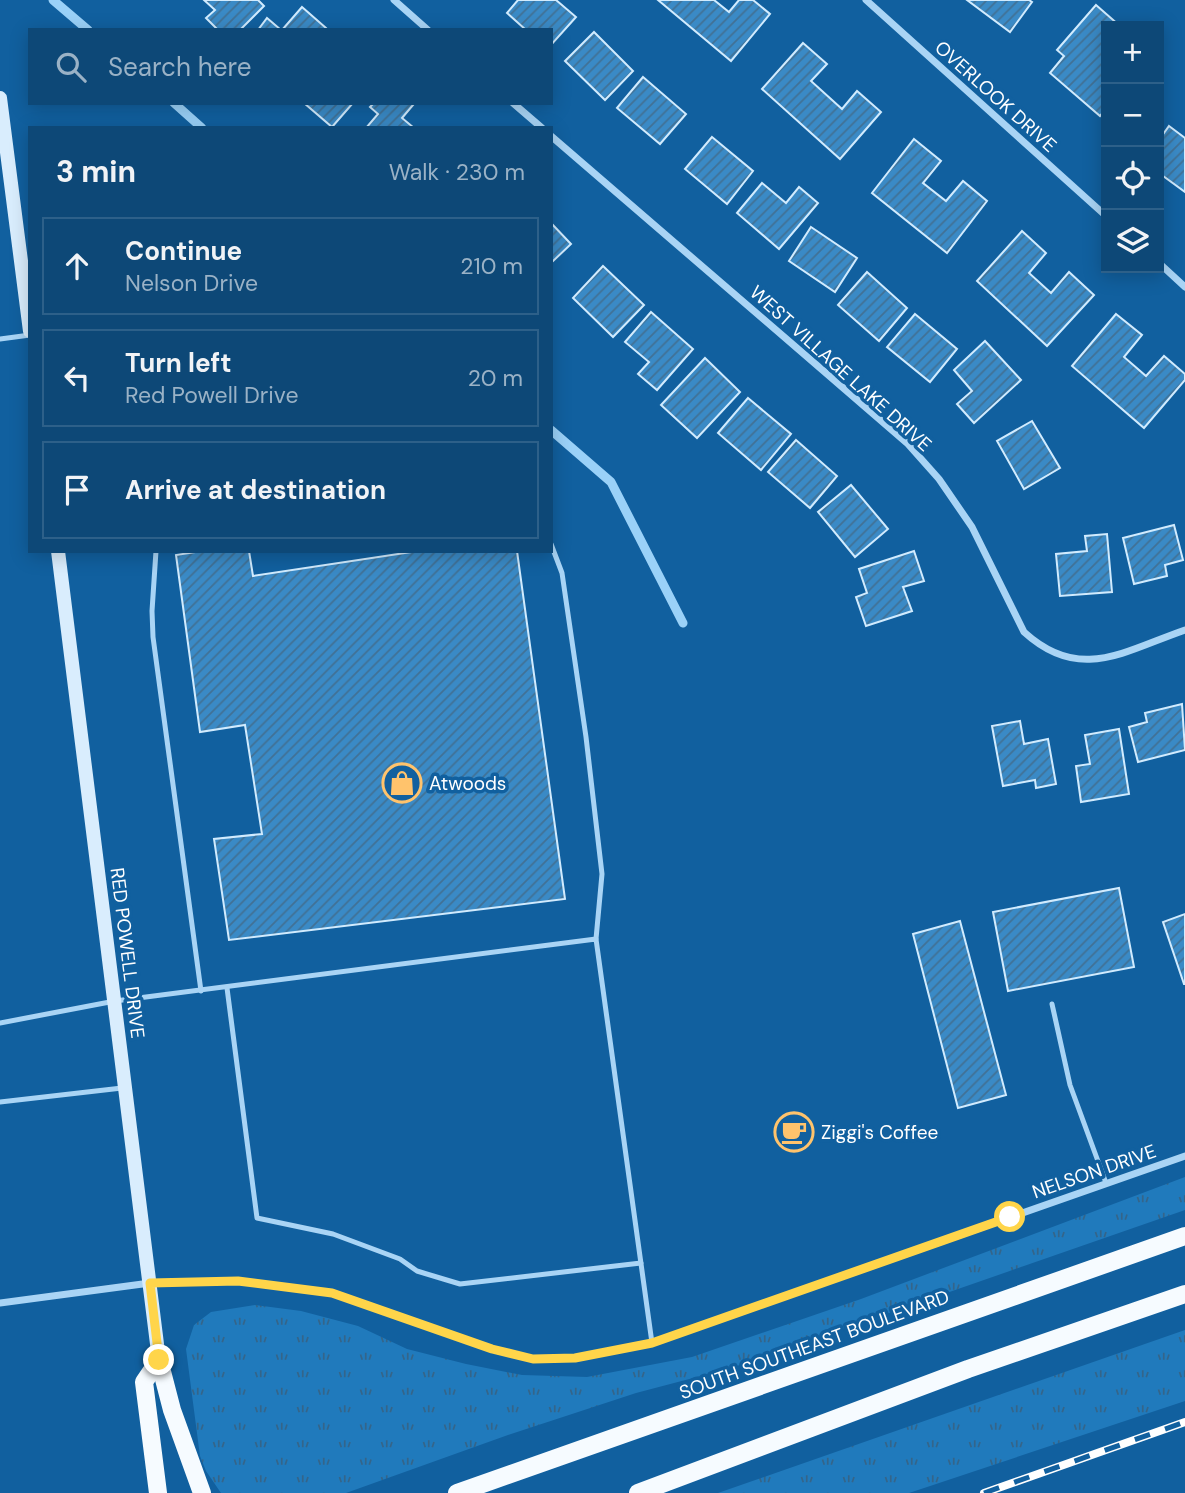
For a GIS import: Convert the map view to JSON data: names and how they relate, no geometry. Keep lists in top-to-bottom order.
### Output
{
  "streets": {
    "main road": ["SOUTH SOUTHEAST BOULEVARD"],
    "street": [
      "OVERLOOK DRIVE",
      "WEST VILLAGE LAKE DRIVE",
      "RED POWELL DRIVE",
      "NELSON DRIVE"
    ]
  },
  "crossings": [
    ["RED POWELL DRIVE", "NELSON DRIVE"]
  ],
  "places": {
    "shop": ["Atwoods"],
    "cafe": ["Ziggi's Coffee"]
  },
  "page": {
    "map_buttons": ["+", "−"],
    "search": "Search here",
    "heading": ["3 min", "Walk · 230 m"],
    "list": [
      ["Continue", "Nelson Drive", "210 m"],
      ["Turn left", "Red Powell Drive", "20 m"],
      "Arrive at destination"
    ]
  }
}
